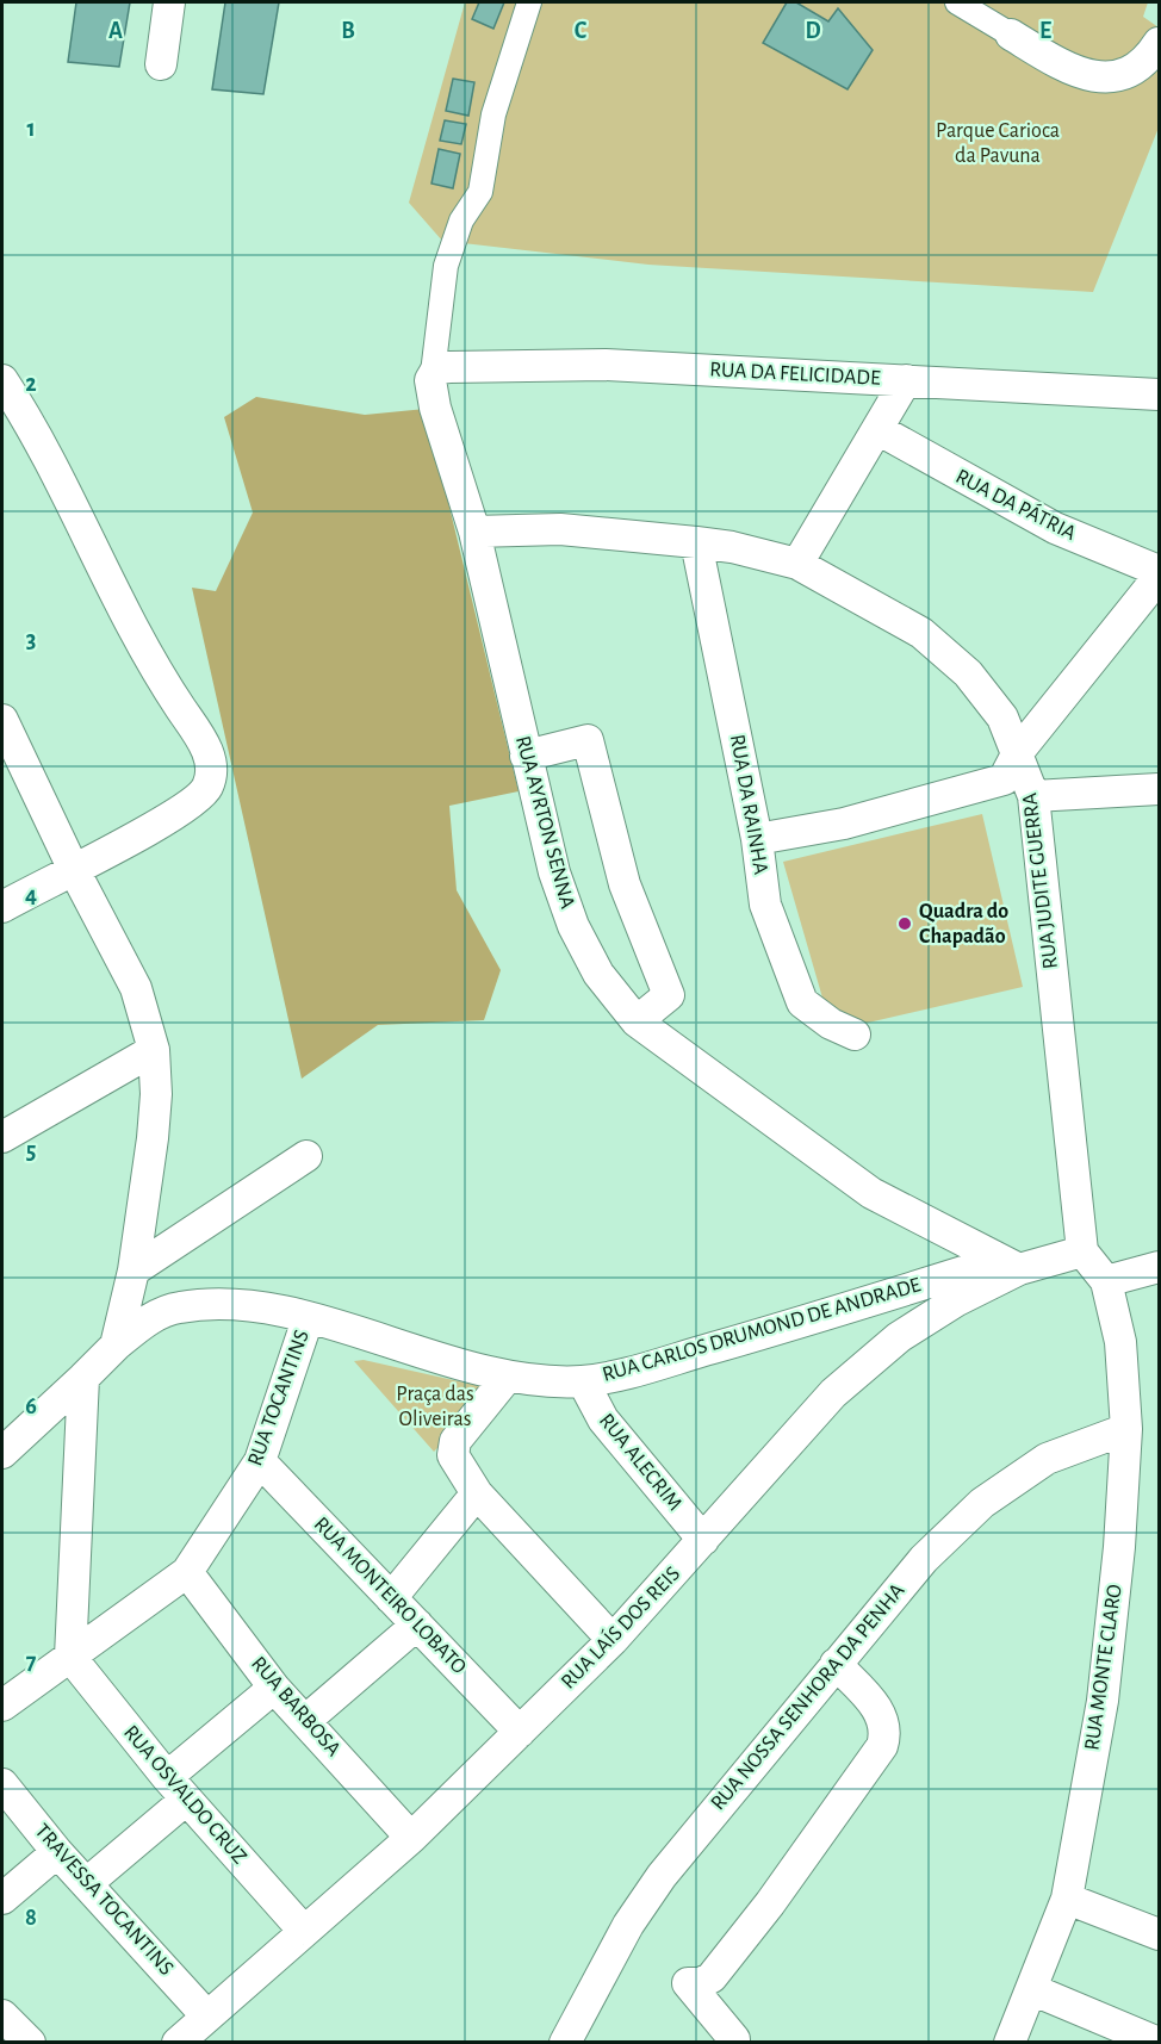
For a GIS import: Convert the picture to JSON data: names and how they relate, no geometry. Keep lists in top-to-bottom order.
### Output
{
  "streets": {
    "street": [
      "RUA DA FELICIDADE",
      "RUA DA PÁTRIA",
      "RUA DA RAINHA",
      "RUA AYRTON SENNA",
      "RUA JUDITE GUERRA",
      "RUA CARLOS DRUMOND DE ANDRADE",
      "RUA TOCANTINS",
      "RUA ALECRIM",
      "RUA MONTEIRO LOBATO",
      "RUA LAÍS DOS REIS",
      "RUA MONTE CLARO",
      "RUA NOSSA SENHORA DA PENHA",
      "RUA BARBOSA",
      "RUA OSVALDO CRUZ",
      "TRAVESSA TOCANTINS"
    ]
  },
  "crossings": [
    ["RUA DA FELICIDADE", "RUA AYRTON SENNA"],
    ["RUA DA RAINHA", "RUA JUDITE GUERRA"],
    ["RUA AYRTON SENNA", "RUA JUDITE GUERRA"],
    ["RUA AYRTON SENNA", "RUA CARLOS DRUMOND DE ANDRADE"],
    ["RUA AYRTON SENNA", "RUA LAÍS DOS REIS"],
    ["RUA JUDITE GUERRA", "RUA LAÍS DOS REIS"],
    ["RUA CARLOS DRUMOND DE ANDRADE", "RUA TOCANTINS"],
    ["RUA CARLOS DRUMOND DE ANDRADE", "RUA ALECRIM"],
    ["RUA CARLOS DRUMOND DE ANDRADE", "RUA LAÍS DOS REIS"],
    ["RUA TOCANTINS", "RUA MONTEIRO LOBATO"],
    ["RUA TOCANTINS", "RUA BARBOSA"],
    ["RUA TOCANTINS", "RUA OSVALDO CRUZ"],
    ["RUA ALECRIM", "RUA LAÍS DOS REIS"],
    ["RUA MONTEIRO LOBATO", "RUA LAÍS DOS REIS"],
    ["RUA LAÍS DOS REIS", "RUA BARBOSA"],
    ["RUA LAÍS DOS REIS", "RUA OSVALDO CRUZ"],
    ["RUA LAÍS DOS REIS", "TRAVESSA TOCANTINS"],
    ["RUA MONTE CLARO", "RUA NOSSA SENHORA DA PENHA"]
  ],
  "parks": ["Parque Carioca da Pavuna", "Praça das Oliveiras"],
  "places": ["Quadra do Chapadão"],
  "grid": {
    "columns": [
      "A",
      "B",
      "C",
      "D",
      "E"
    ],
    "rows": [
      "1",
      "2",
      "3",
      "4",
      "5",
      "6",
      "7",
      "8"
    ]
  }
}
